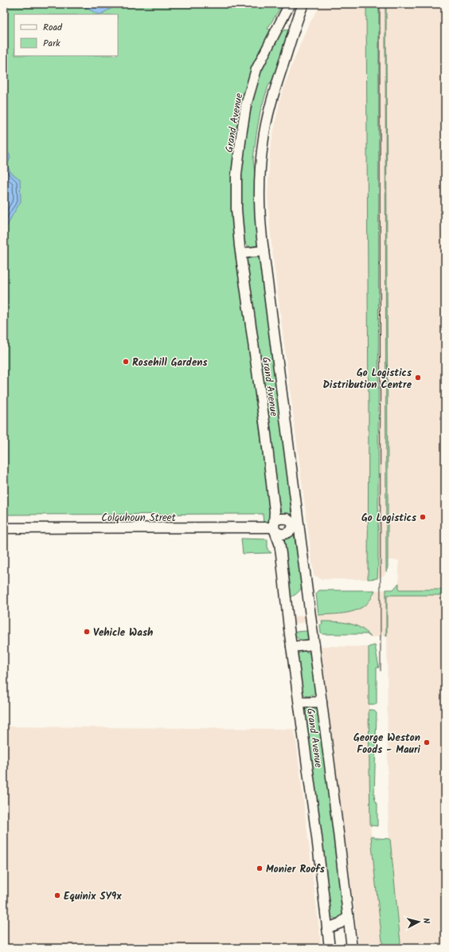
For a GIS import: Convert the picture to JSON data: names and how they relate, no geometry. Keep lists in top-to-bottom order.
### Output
{
  "streets": {
    "street": ["Grand Avenue", "Colquhoun Street"]
  },
  "crossings": [
    ["Grand Avenue", "Colquhoun Street"]
  ],
  "places": [
    "Rosehill Gardens",
    "Go Logistics Distribution Centre",
    "Go Logistics",
    "Vehicle Wash",
    "George Weston Foods - Mauri",
    "Monier Roofs",
    "Equinix SY9x"
  ],
  "legend": ["Road", "Park"],
  "north": "right"
}
